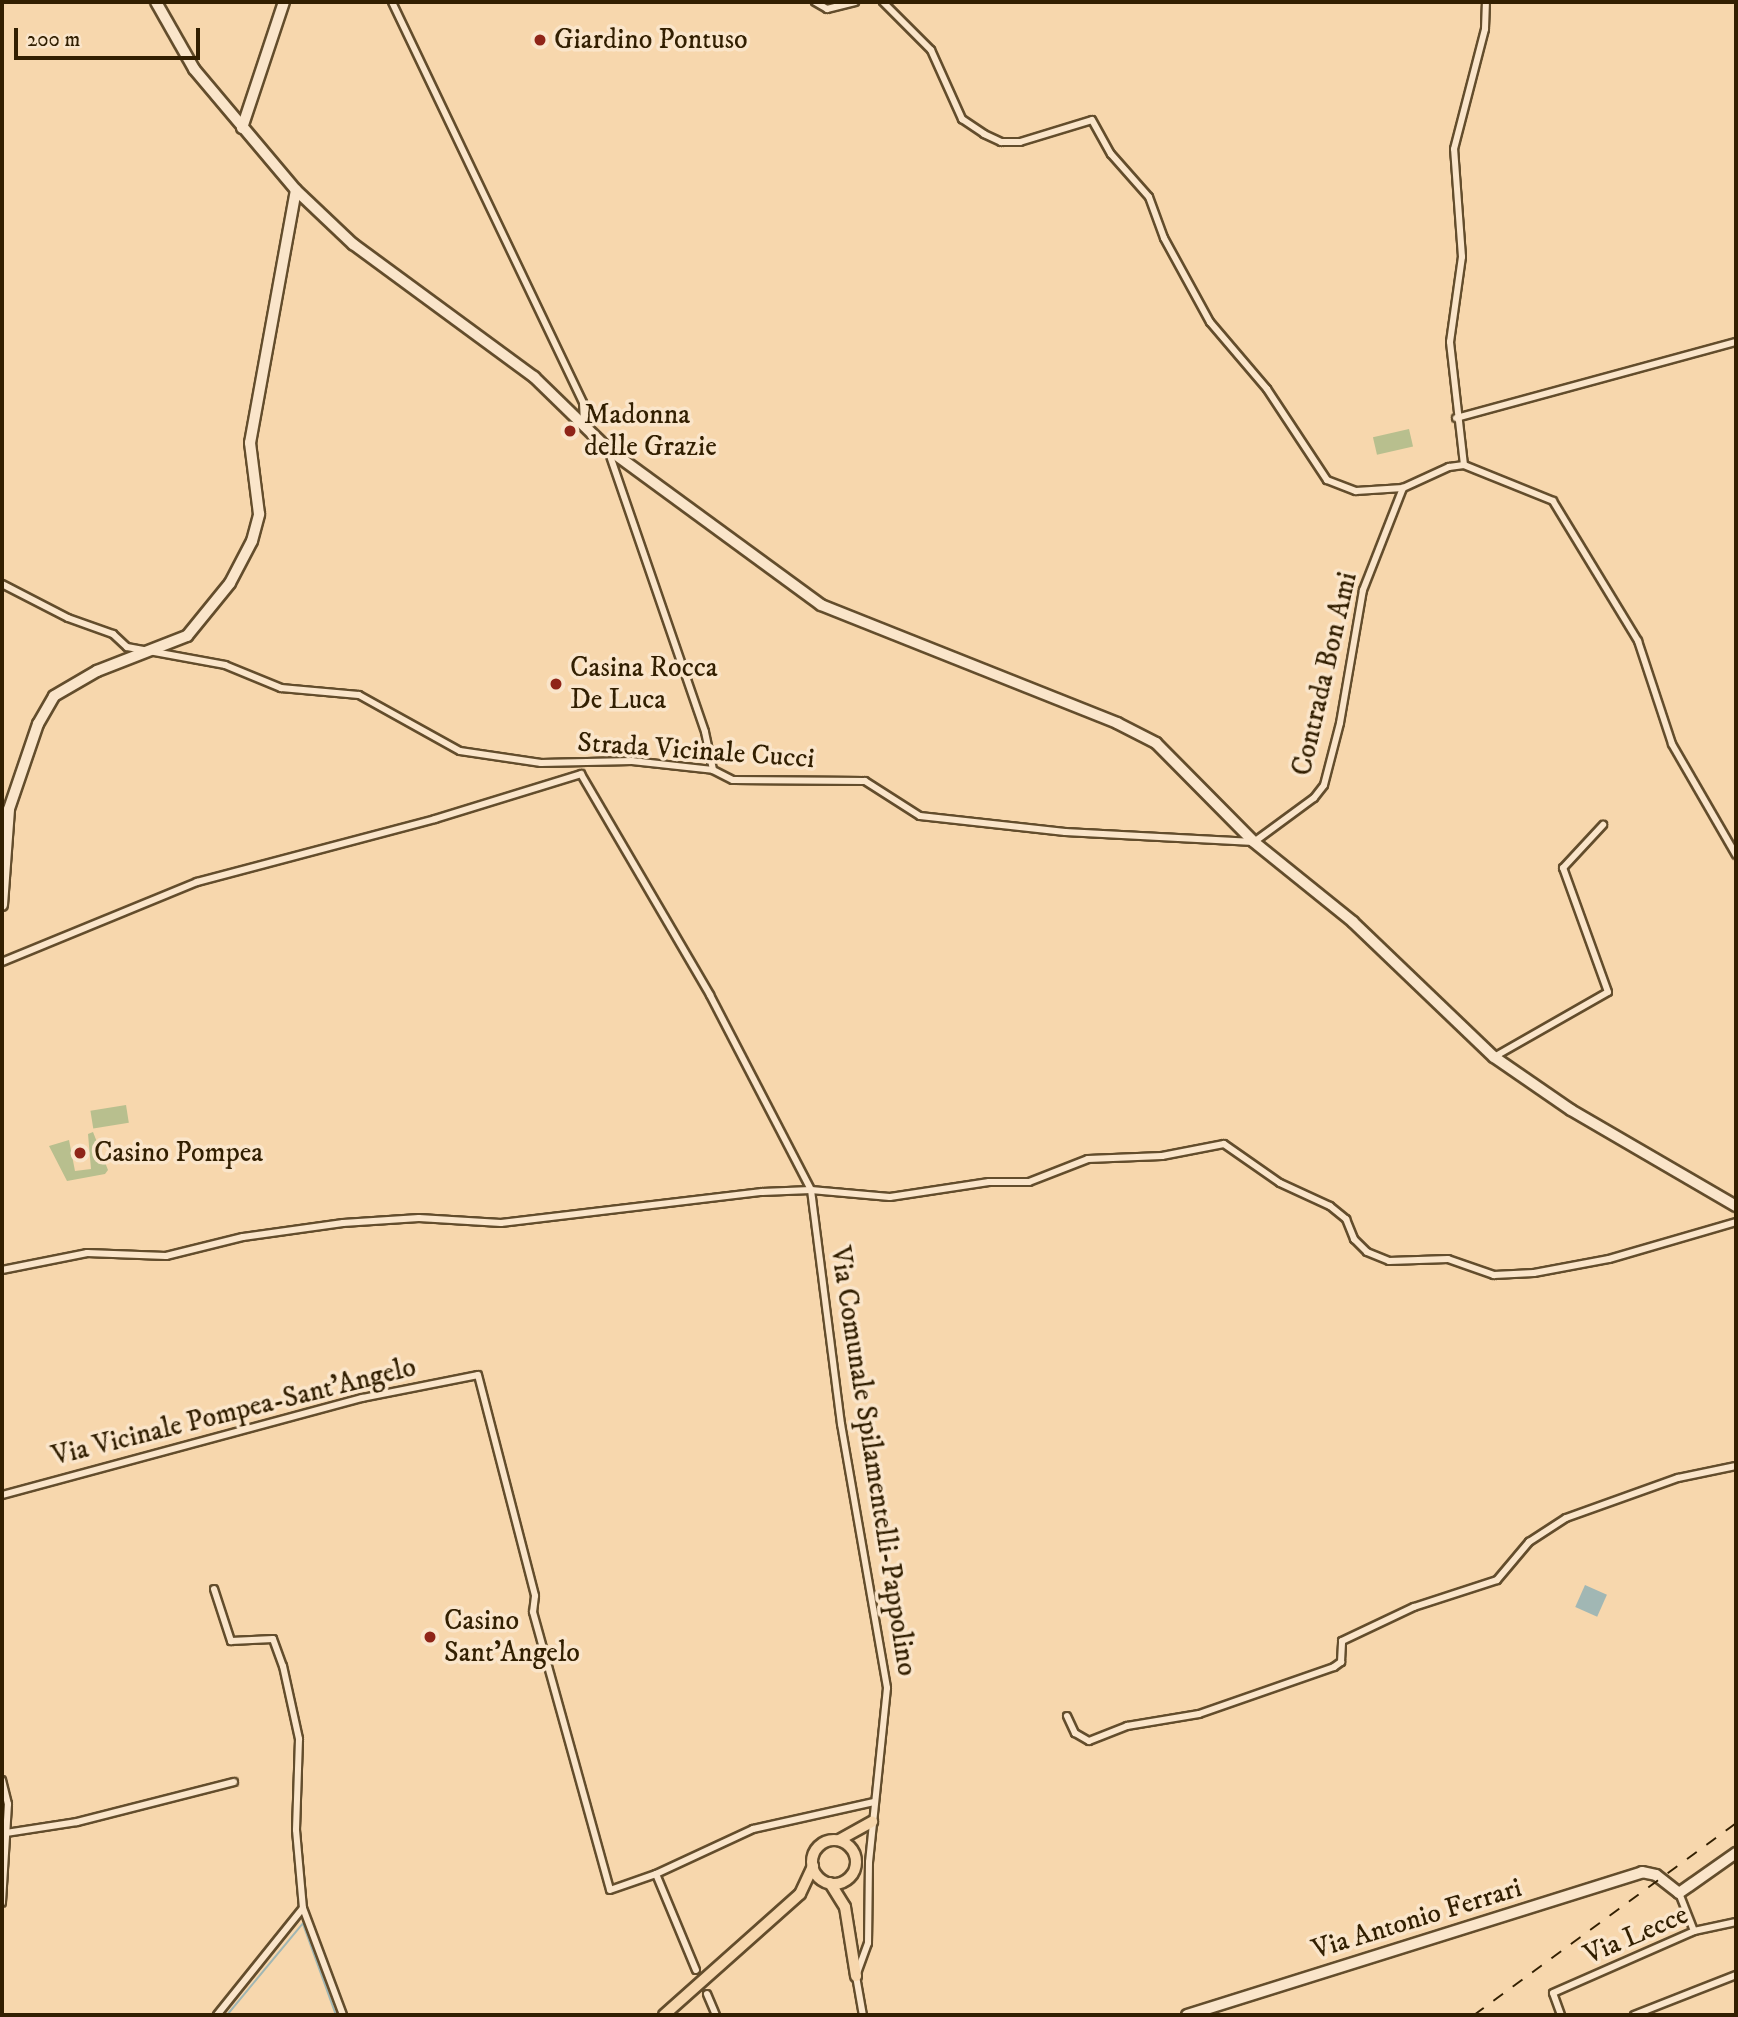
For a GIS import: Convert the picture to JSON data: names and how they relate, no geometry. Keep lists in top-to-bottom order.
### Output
{
  "streets": {
    "main road": ["Via Antonio Ferrari"],
    "street": [
      "Contrada Bon Ami",
      "Strada Vicinale Cucci",
      "Via Vicinale Pompea-Sant'Angelo",
      "Via Comunale Spilamentelli-Pappolino",
      "Via Lecce"
    ]
  },
  "crossings": [
    ["Contrada Bon Ami", "Strada Vicinale Cucci"]
  ],
  "places": [
    "Giardino Pontuso",
    "Madonna delle Grazie",
    "Casina Rocca De Luca",
    "Casino Pompea",
    "Casino Sant'Angelo"
  ],
  "scale_bar": "200 m"
}
